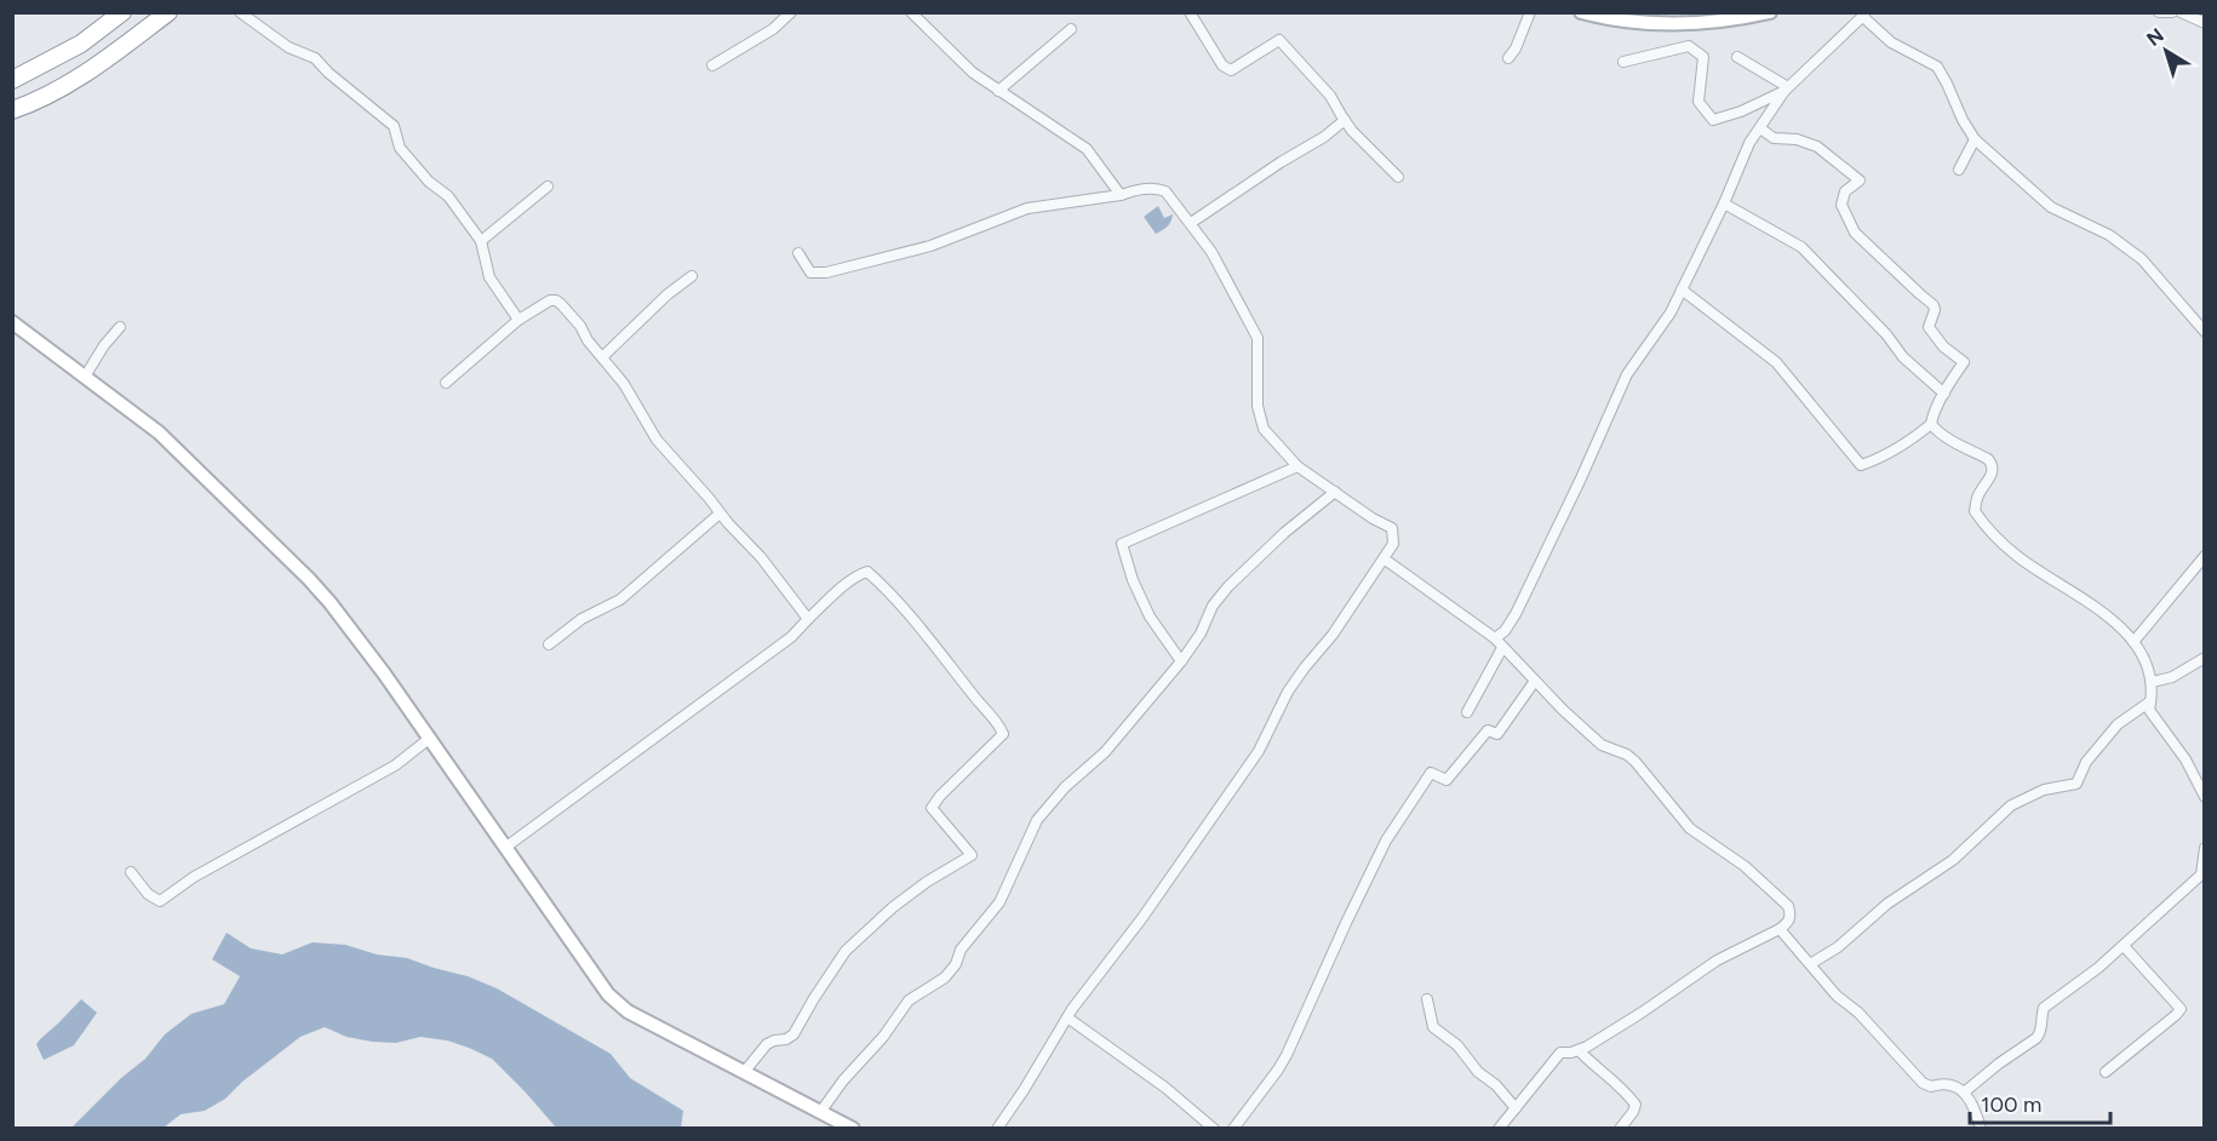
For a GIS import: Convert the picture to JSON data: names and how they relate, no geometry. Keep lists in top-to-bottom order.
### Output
{
  "scale_bar": "100 m",
  "north": "top left"
}
